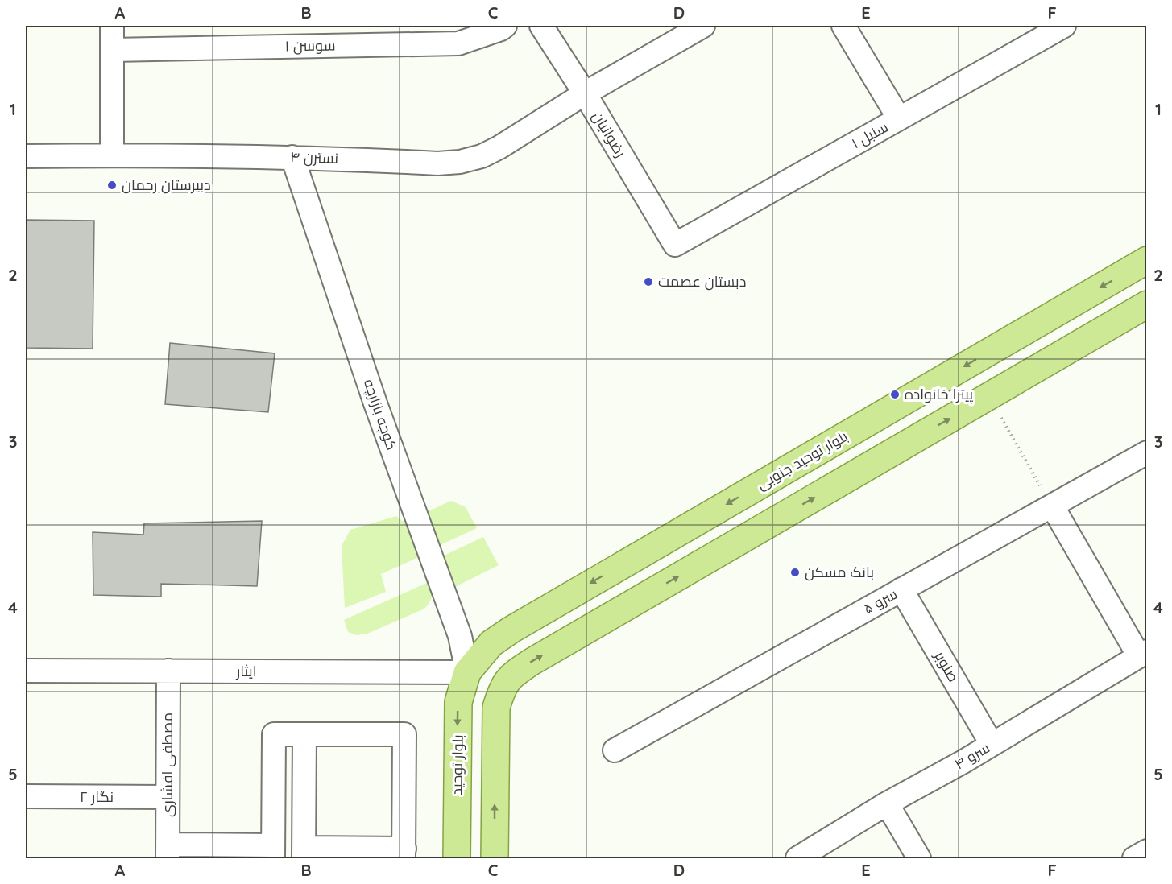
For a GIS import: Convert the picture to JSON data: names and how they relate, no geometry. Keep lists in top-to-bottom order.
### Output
{
  "streets": {
    "main road": ["بلوار توحید جنوبی", "بلوار توحید"],
    "street": [
      "سوسن ۱",
      "رضوانیان",
      "سنبل ۱",
      "نسترن ۴",
      "کوچه بازارچه",
      "سرو ۵",
      "صنوبر",
      "ایثار",
      "سرو ۴",
      "مصطفی افشاری",
      "نگار ۲"
    ]
  },
  "crossings": [
    ["رضوانیان", "سنبل ۱"],
    ["رضوانیان", "نسترن ۴"],
    ["نسترن ۴", "کوچه بازارچه"],
    ["کوچه بازارچه", "بلوار توحید جنوبی"],
    ["کوچه بازارچه", "ایثار"],
    ["کوچه بازارچه", "بلوار توحید"],
    ["بلوار توحید جنوبی", "ایثار"],
    ["بلوار توحید جنوبی", "بلوار توحید"],
    ["سرو ۵", "صنوبر"],
    ["صنوبر", "سرو ۴"],
    ["ایثار", "مصطفی افشاری"],
    ["ایثار", "بلوار توحید"],
    ["مصطفی افشاری", "نگار ۲"]
  ],
  "places": [
    "دبیرستان رحمان",
    "دبستان عصمت",
    "پیتزا خانواده",
    "بانک مسکن"
  ],
  "grid": {
    "columns": [
      "A",
      "B",
      "C",
      "D",
      "E",
      "F"
    ],
    "rows": [
      "1",
      "2",
      "3",
      "4",
      "5"
    ]
  }
}
